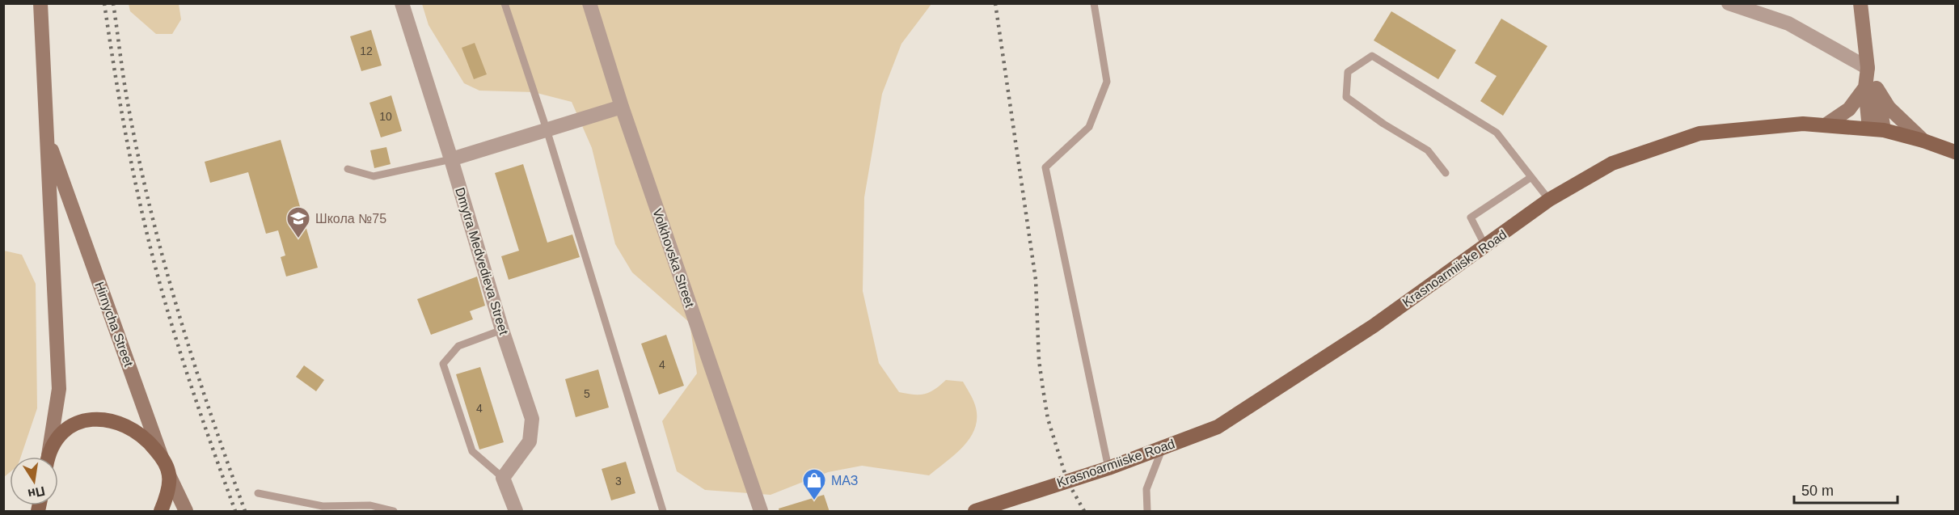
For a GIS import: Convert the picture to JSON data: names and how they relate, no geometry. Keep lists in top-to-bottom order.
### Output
{
  "streets": {
    "main road": ["Krasnoarmiiske Road", "Hirnycha Street"],
    "street": ["Volkhovska Street", "Dmytra Medvedieva Street"]
  },
  "places": {
    "school or university": ["Школа №75"],
    "shop": ["МАЗ"]
  },
  "house_numbers": [
    "12",
    "10",
    "4",
    "5",
    "4",
    "3"
  ],
  "scale_bar": "50 m",
  "north": "bottom"
}
